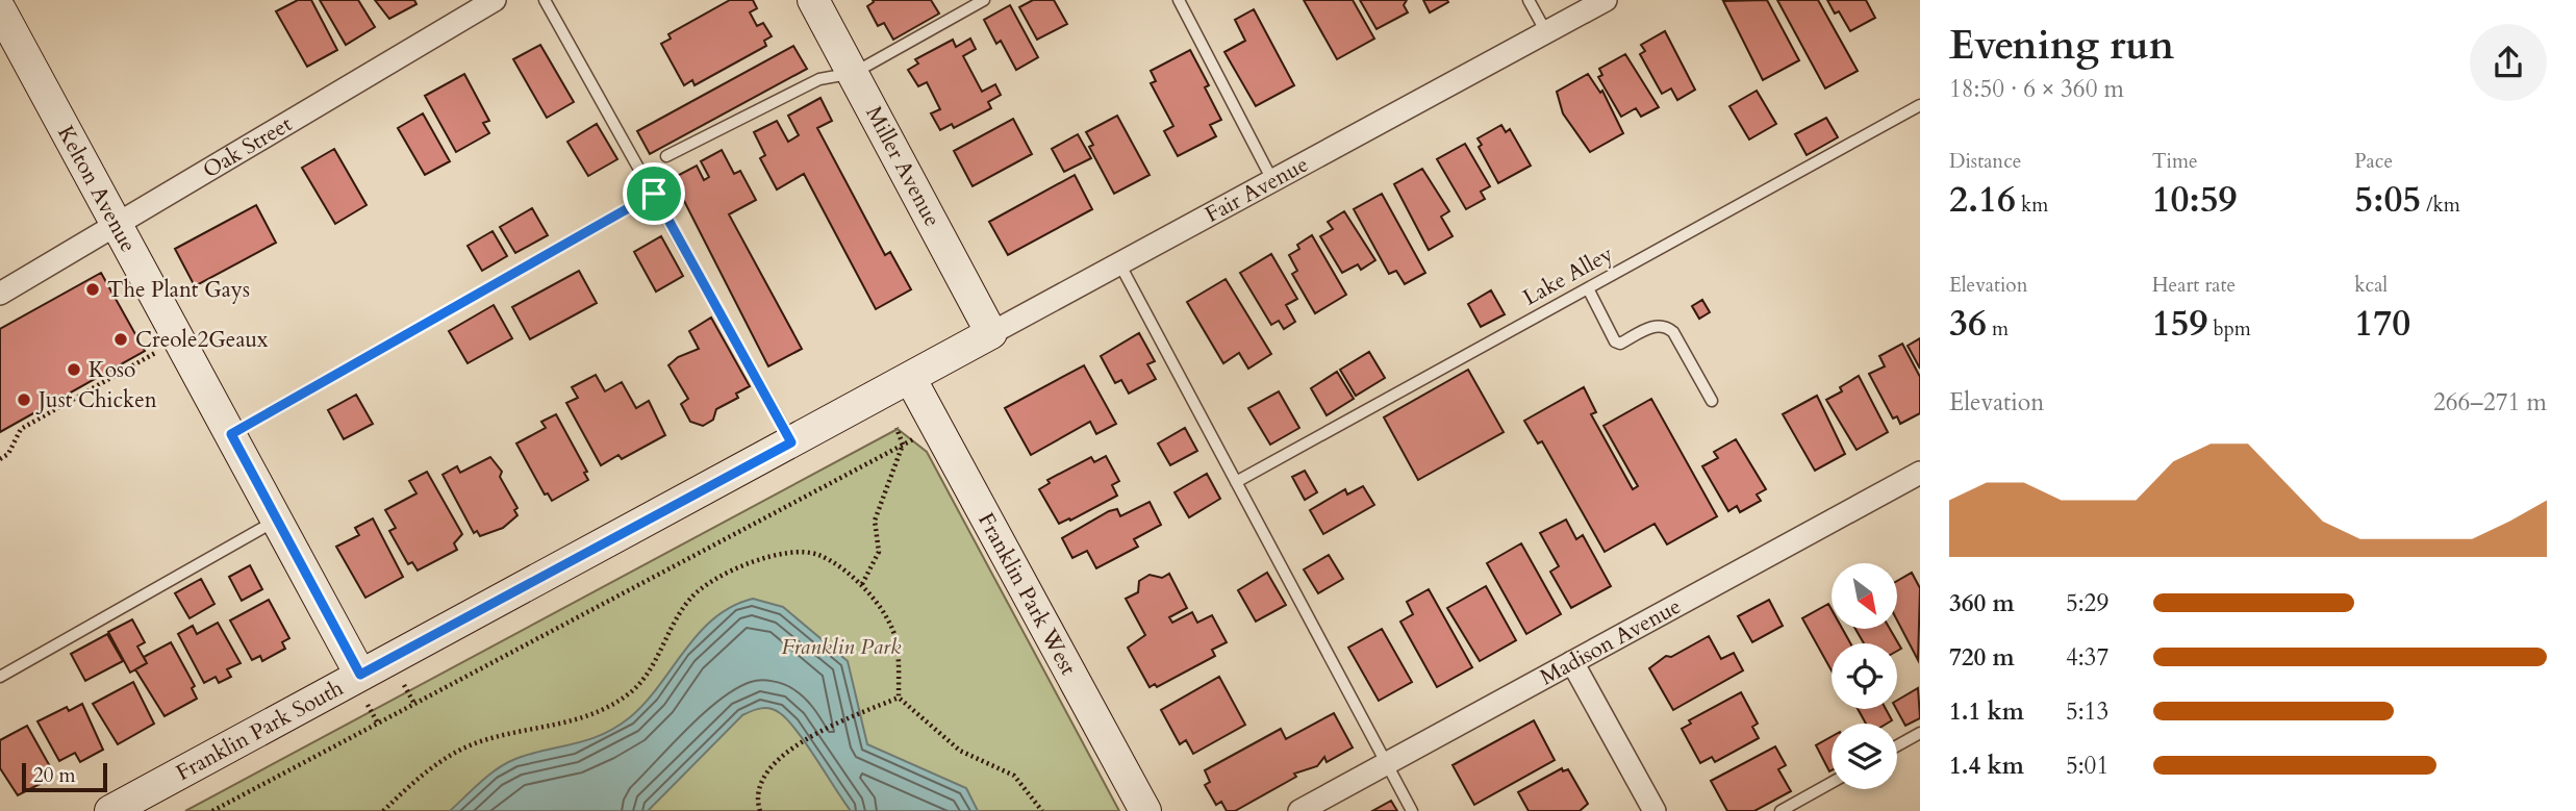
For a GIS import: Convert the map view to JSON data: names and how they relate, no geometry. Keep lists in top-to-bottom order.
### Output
{
  "streets": {
    "street": [
      "Oak Street",
      "Miller Avenue",
      "Kelton Avenue",
      "Fair Avenue",
      "Franklin Park West",
      "Madison Avenue",
      "Franklin Park South"
    ],
    "lane": ["Lake Alley"]
  },
  "crossings": [
    ["Oak Street", "Kelton Avenue"],
    ["Miller Avenue", "Fair Avenue"],
    ["Kelton Avenue", "Franklin Park South"],
    ["Fair Avenue", "Franklin Park West"],
    ["Fair Avenue", "Franklin Park South"],
    ["Franklin Park West", "Franklin Park South"]
  ],
  "parks": ["Franklin Park"],
  "places": [
    "The Plant Gays",
    "Creole2Geaux",
    "Koso",
    "Just Chicken"
  ],
  "scale_bar": "20 m",
  "north": "bottom right",
  "page": {
    "heading": ["Evening run", "18:50 · 6 × 360 m"],
    "stats": [
      ["Distance", "2.16 km"],
      ["Time", "10:59"],
      ["Pace", "5:05 /km"],
      ["Elevation", "36 m"],
      ["Heart rate", "159 bpm"],
      ["kcal", "170"]
    ],
    "chart": ["Elevation", "266–271 m"],
    "list": [
      {
        "name": "360 m",
        "note": "5:29"
      },
      {
        "name": "720 m",
        "note": "4:37"
      },
      {
        "name": "1.1 km",
        "note": "5:13"
      },
      {
        "name": "1.4 km",
        "note": "5:01"
      }
    ],
    "scale": "20 m"
  }
}
